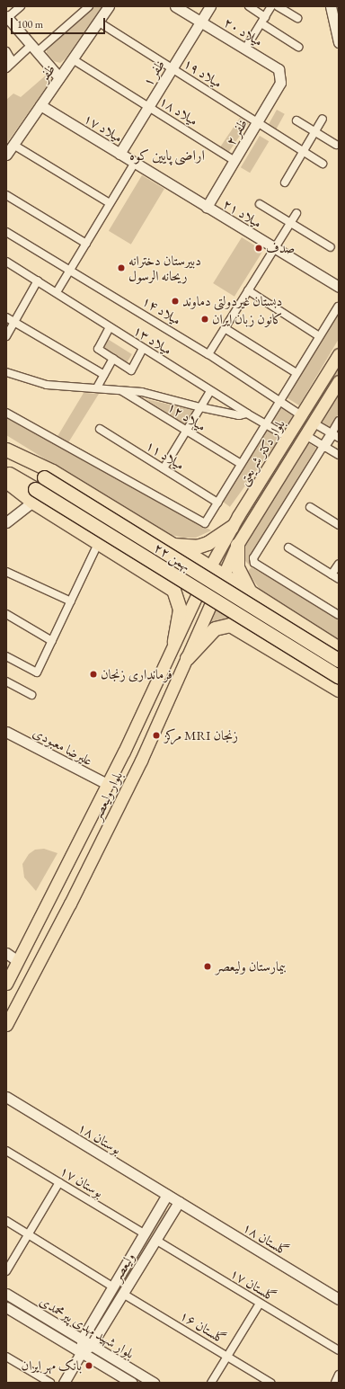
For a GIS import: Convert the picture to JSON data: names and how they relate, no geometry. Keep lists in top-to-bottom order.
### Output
{
  "streets": {
    "highway": ["۲۲ بهمن"],
    "main road": ["بلوار دکتر شریعتی", "بلوار ولیعصر"],
    "street": [
      "میلاد ۲۰",
      "ظفر",
      "ظفر ۱",
      "میلاد ۱۹",
      "میلاد ۱۸",
      "میلاد ۱۷",
      "ظفر ۲",
      "میلاد ۲۱",
      "میلاد ۱۴",
      "میلاد ۱۳",
      "میلاد ۱۲",
      "میلاد ۱۱",
      "علیرضا معبودی",
      "بوستان ۱۸",
      "بوستان ۱۷",
      "گلستان ۱۸",
      "ولیعصر",
      "گلستان ۱۷",
      "بلوار شهید مهدی پیرمحمدی",
      "گلستان ۱۶"
    ]
  },
  "crossings": [
    ["میلاد ۲۰", "ظفر ۱"],
    ["میلاد ۲۰", "ظفر ۲"],
    ["ظفر", "میلاد ۱۹"],
    ["ظفر", "میلاد ۱۸"],
    ["ظفر", "میلاد ۱۷"],
    ["ظفر ۱", "میلاد ۱۹"],
    ["ظفر ۱", "میلاد ۱۸"],
    ["ظفر ۱", "میلاد ۱۷"],
    ["میلاد ۱۹", "ظفر ۲"],
    ["میلاد ۱۸", "ظفر ۲"],
    ["میلاد ۱۷", "ظفر ۲"],
    ["میلاد ۱۷", "میلاد ۲۱"],
    ["ظفر ۲", "میلاد ۲۱"],
    ["میلاد ۱۴", "بلوار دکتر شریعتی"],
    ["میلاد ۱۳", "میلاد ۱۲"],
    ["میلاد ۱۳", "بلوار دکتر شریعتی"],
    ["بلوار دکتر شریعتی", "بلوار ولیعصر"],
    ["علیرضا معبودی", "بلوار ولیعصر"],
    ["بوستان ۱۸", "گلستان ۱۸"],
    ["بوستان ۱۸", "ولیعصر"],
    ["بوستان ۱۷", "ولیعصر"],
    ["گلستان ۱۸", "ولیعصر"],
    ["ولیعصر", "گلستان ۱۷"],
    ["ولیعصر", "بلوار شهید مهدی پیرمحمدی"],
    ["ولیعصر", "گلستان ۱۶"]
  ],
  "districts": ["اراضی پایین کوه"],
  "places": [
    "صدف",
    "دبیرستان دخترانه ریحانه الرسول",
    "دبستان غیردولتی دماوند",
    "کانون زبان ایران",
    "فرمانداری زنجان",
    "مرکز MRI زنجان",
    "بیمارستان ولیعصر",
    "بانک مهر ایران"
  ],
  "scale_bar": "100 m"
}
